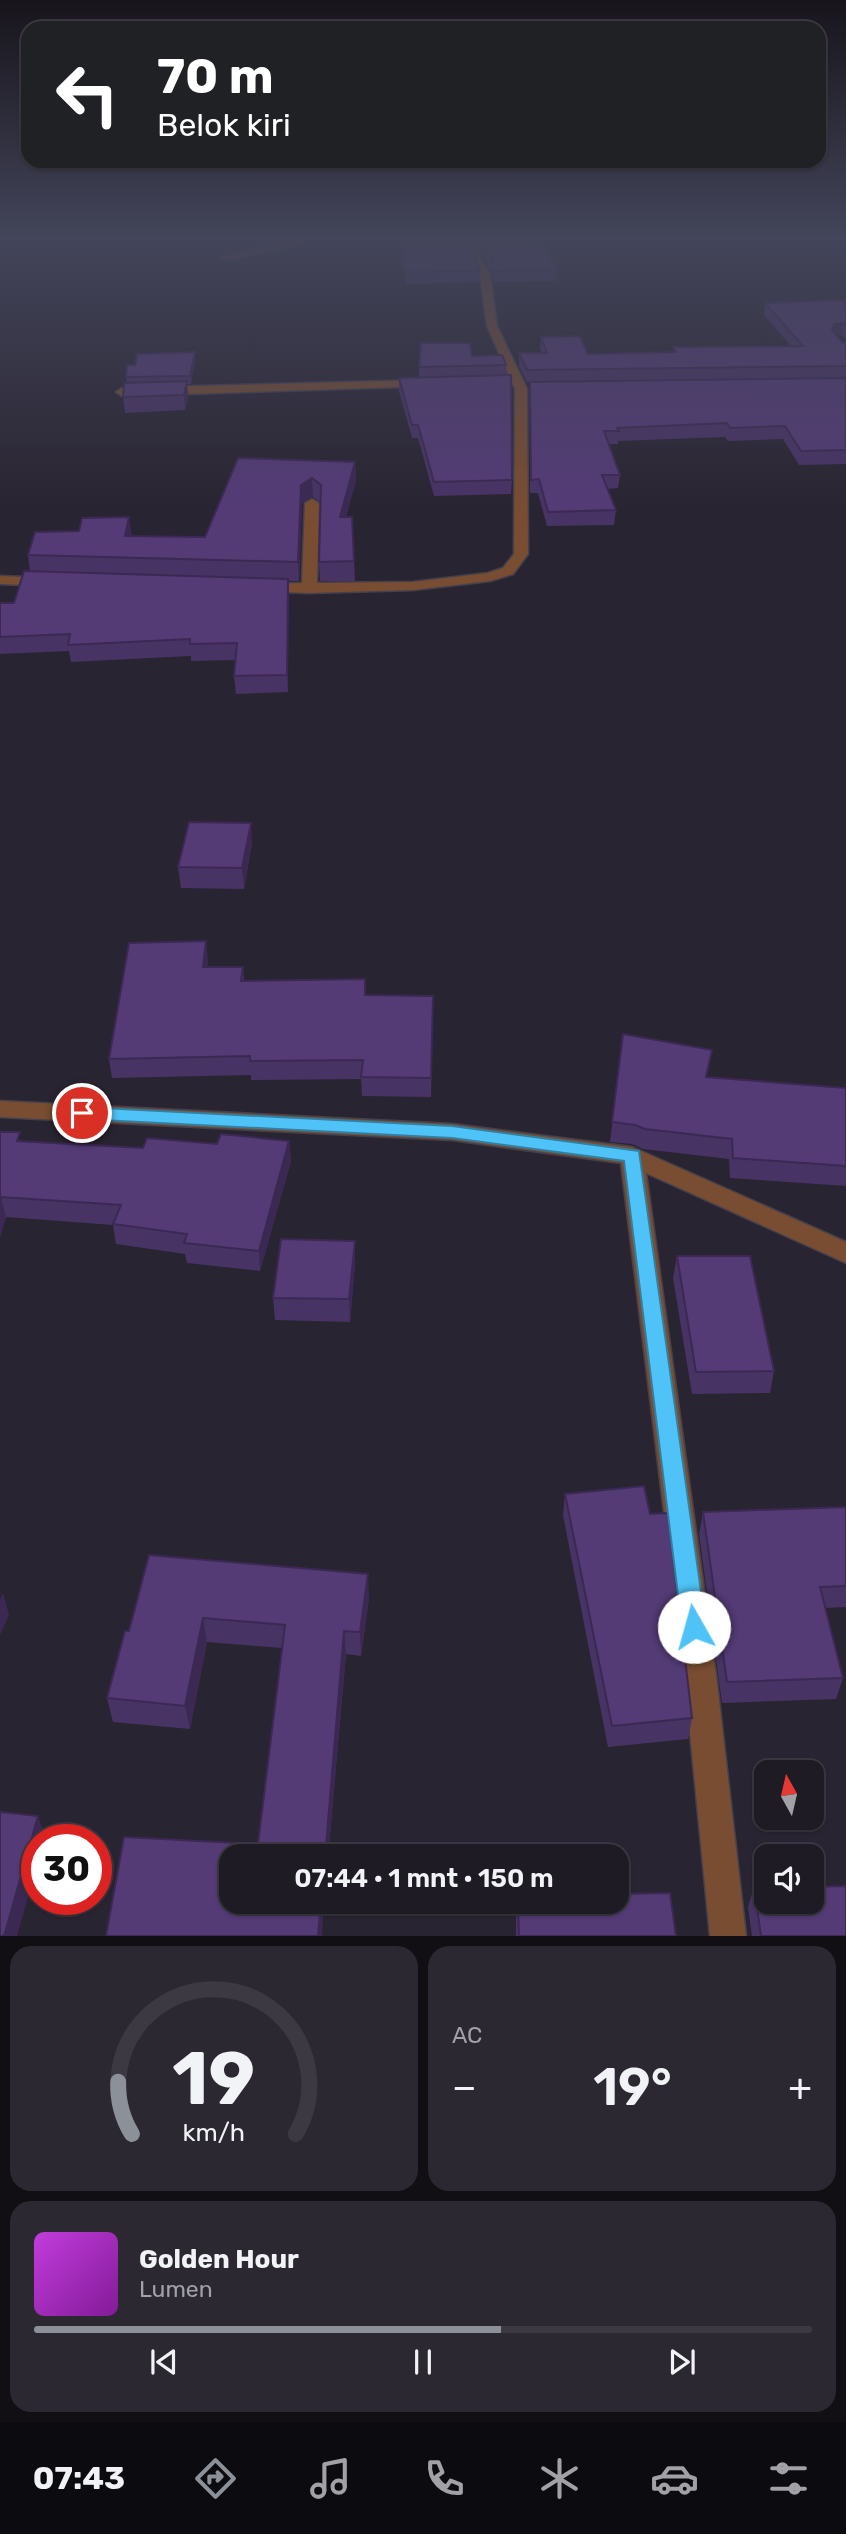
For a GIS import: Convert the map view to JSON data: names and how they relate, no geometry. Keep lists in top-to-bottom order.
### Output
{
  "north": "top",
  "page": {
    "turn": ["70 m", "Belok kiri"],
    "limit": "30",
    "trip": "07:44 · 1 mnt · 150 m",
    "tile": "AC",
    "heat": ["−", "19°", "+"],
    "song": ["Golden Hour", "Lumen"],
    "tabs": "07:43",
    "gauge": ["19", "km/h"]
  }
}
